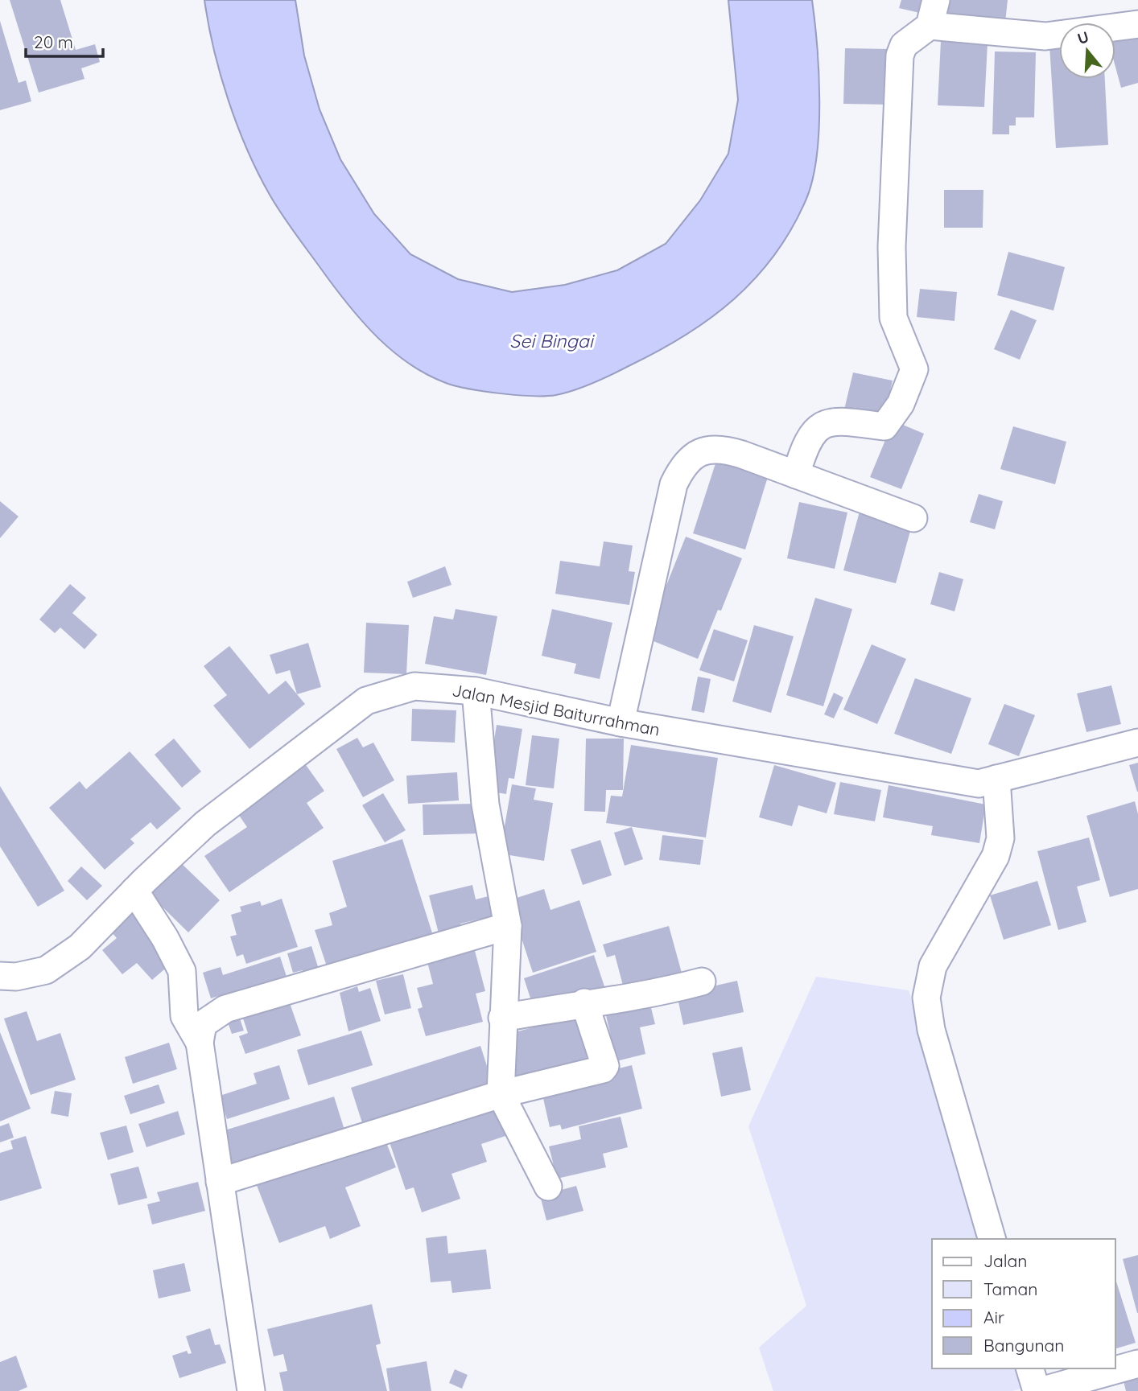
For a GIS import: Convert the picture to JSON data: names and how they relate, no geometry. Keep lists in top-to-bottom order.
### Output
{
  "streets": {
    "street": ["Jalan Mesjid Baiturrahman"]
  },
  "water": ["Sei Bingai"],
  "legend": [
    "Jalan",
    "Taman",
    "Air",
    "Bangunan"
  ],
  "scale_bar": "20 m",
  "north": "top"
}
